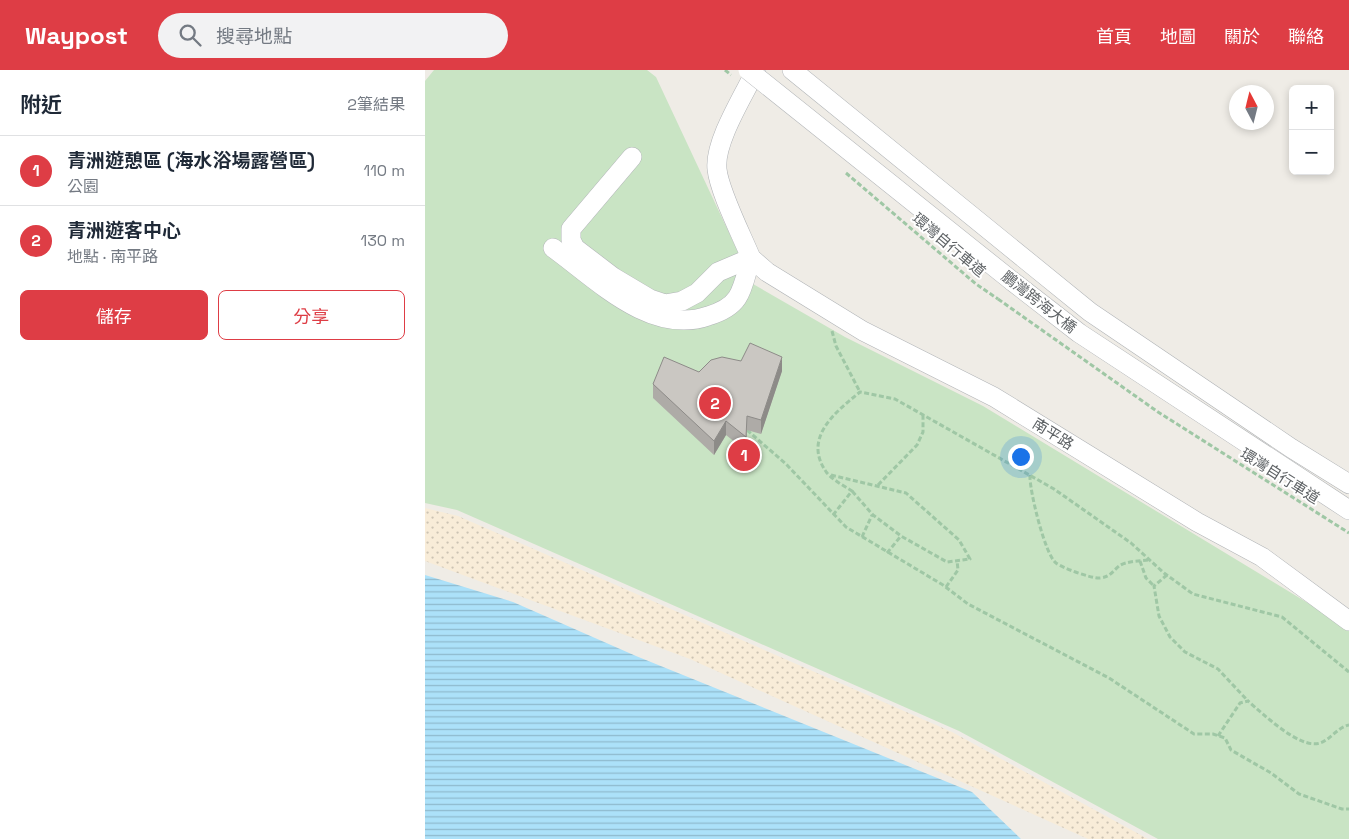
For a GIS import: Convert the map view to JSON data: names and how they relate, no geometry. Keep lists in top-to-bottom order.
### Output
{
  "streets": {
    "street": ["鵬灣跨海大橋", "南平路"],
    "path": ["環灣自行車道"]
  },
  "north": "top",
  "page": {
    "header": "Waypost",
    "search": "搜尋地點",
    "nav": [
      "首頁",
      "地圖",
      "關於",
      "聯絡"
    ],
    "heading": ["附近", "2筆結果"],
    "map_buttons": ["+", "−"],
    "list": [
      {
        "mark": "1",
        "name": "青洲遊憩區 (海水浴場露營區)",
        "note": "公園",
        "value": "110 m"
      },
      {
        "mark": "2",
        "name": "青洲遊客中心",
        "note": "地點 · 南平路",
        "value": "130 m"
      }
    ],
    "buttons": ["儲存", "分享"],
    "pins": ["2", "1"]
  }
}
